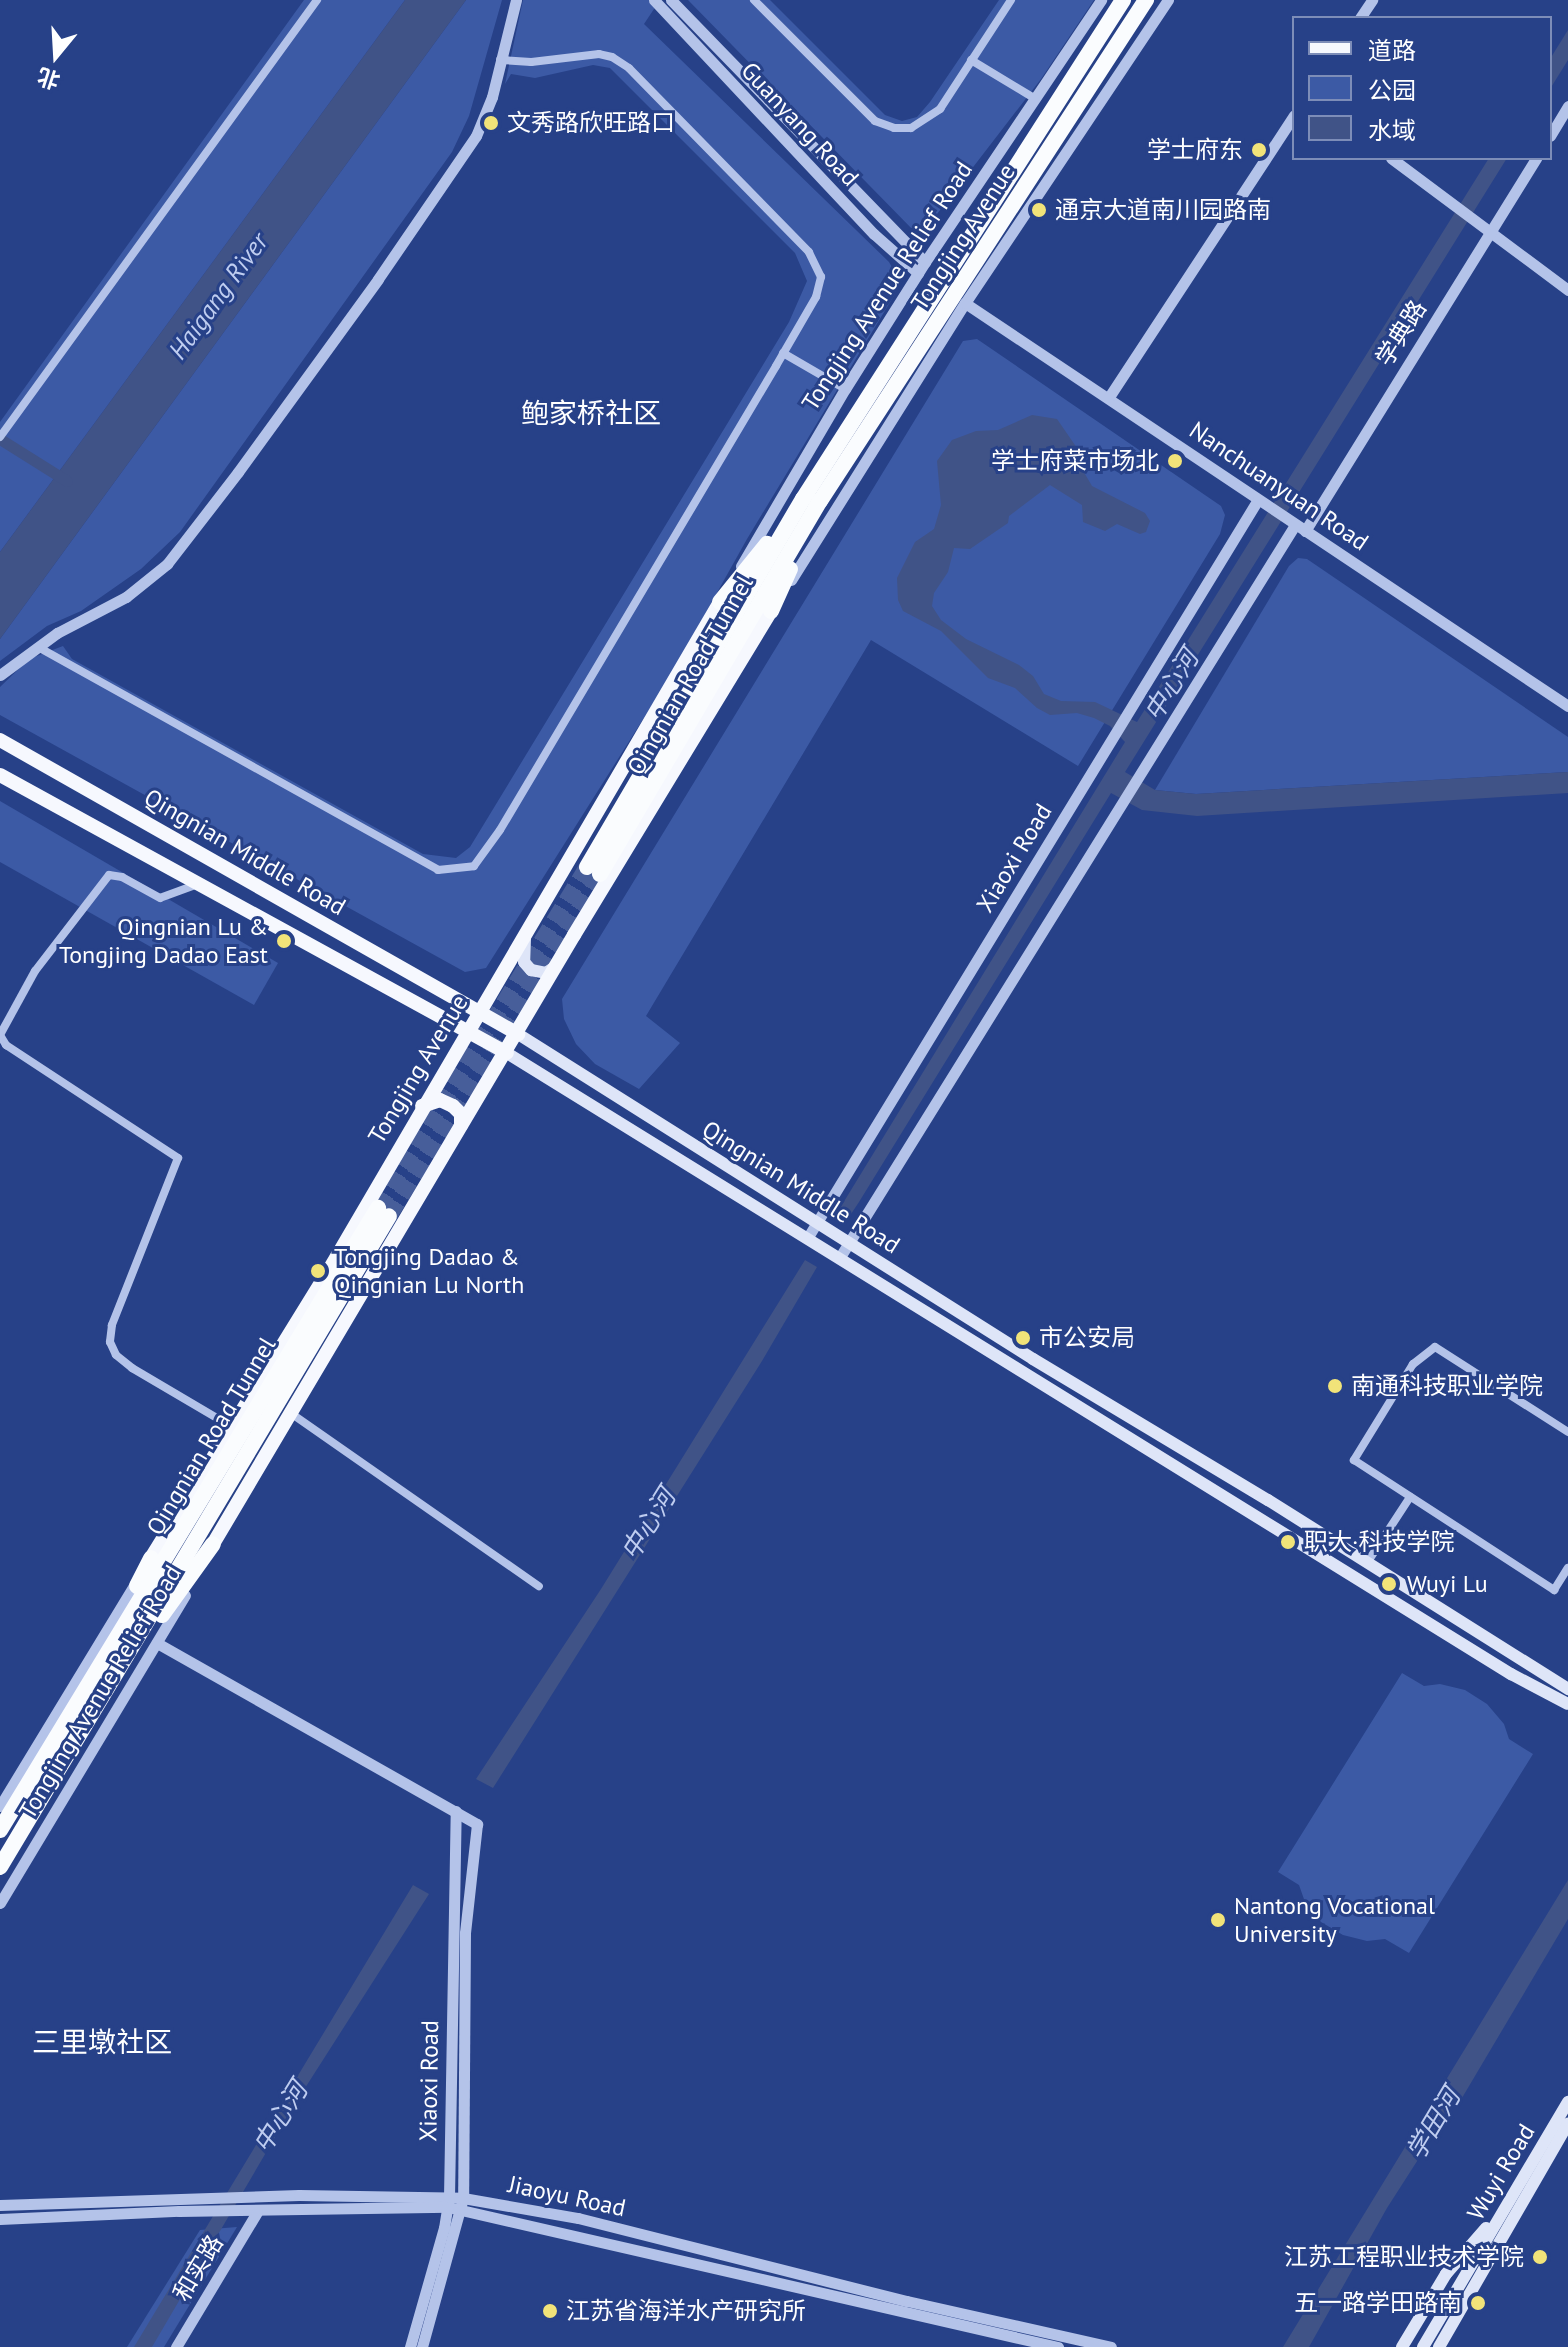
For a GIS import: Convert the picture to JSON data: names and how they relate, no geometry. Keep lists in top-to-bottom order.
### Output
{
  "streets": {
    "highway": ["Tongjing Avenue", "Qingnian Road Tunnel"],
    "main road": ["Qingnian Middle Road", "Wuyi Road"],
    "street": [
      "Guanyang Road",
      "Tongjing Avenue Relief Road",
      "学典路",
      "Nanchuanyuan Road",
      "Xiaoxi Road",
      "Jiaoyu Road",
      "和实路"
    ]
  },
  "crossings": [
    ["Guanyang Road", "Tongjing Avenue Relief Road"],
    ["Tongjing Avenue", "Tongjing Avenue Relief Road"],
    ["Tongjing Avenue", "Qingnian Road Tunnel"],
    ["Tongjing Avenue", "Qingnian Middle Road"],
    ["学典路", "Nanchuanyuan Road"],
    ["Nanchuanyuan Road", "Xiaoxi Road"],
    ["Qingnian Middle Road", "Xiaoxi Road"],
    ["Xiaoxi Road", "Jiaoyu Road"],
    ["Jiaoyu Road", "和实路"]
  ],
  "districts": ["鲍家桥社区", "三里墩社区"],
  "water": ["Haigang River", "中心河", "学田河"],
  "places": [
    "文秀路欣旺路口",
    "学士府东",
    "通京大道南川园路南",
    "学士府菜市场北",
    "Qingnian Lu & Tongjing Dadao East",
    "Tongjing Dadao & Qingnian Lu North",
    "市公安局",
    "南通科技职业学院",
    "职大·科技学院",
    "Wuyi Lu",
    "Nantong Vocational University",
    "江苏工程职业技术学院",
    "五一路学田路南",
    "江苏省海洋水产研究所"
  ],
  "legend": ["道路", "公园", "水域"],
  "north": "bottom"
}
